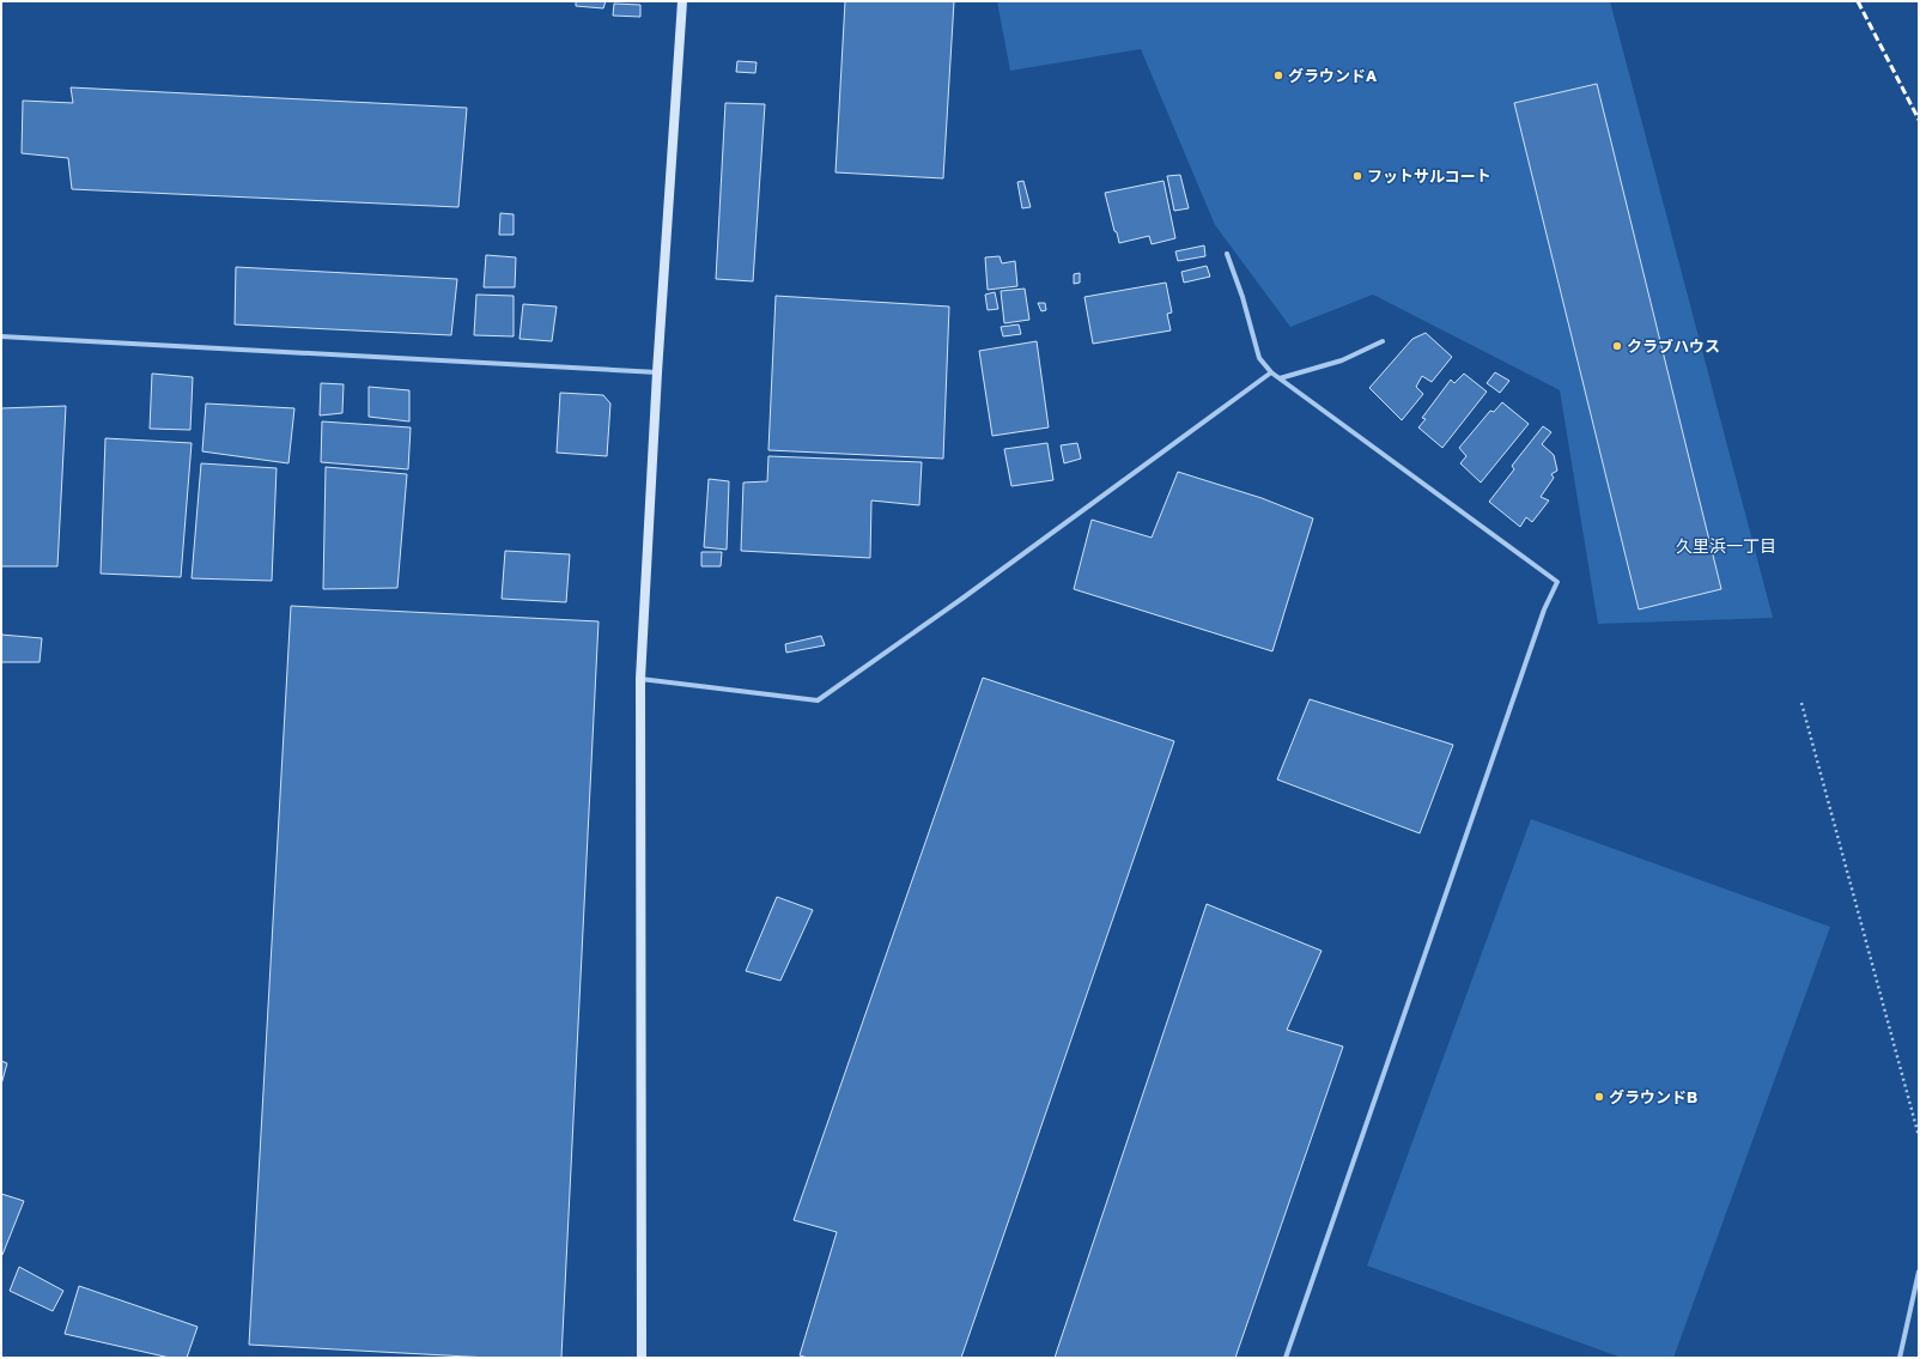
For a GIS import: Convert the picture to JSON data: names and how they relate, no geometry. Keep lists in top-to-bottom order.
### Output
{
  "districts": ["久里浜一丁目"],
  "places": [
    "グラウンドA",
    "フットサルコート",
    "クラブハウス",
    "グラウンドB"
  ]
}
